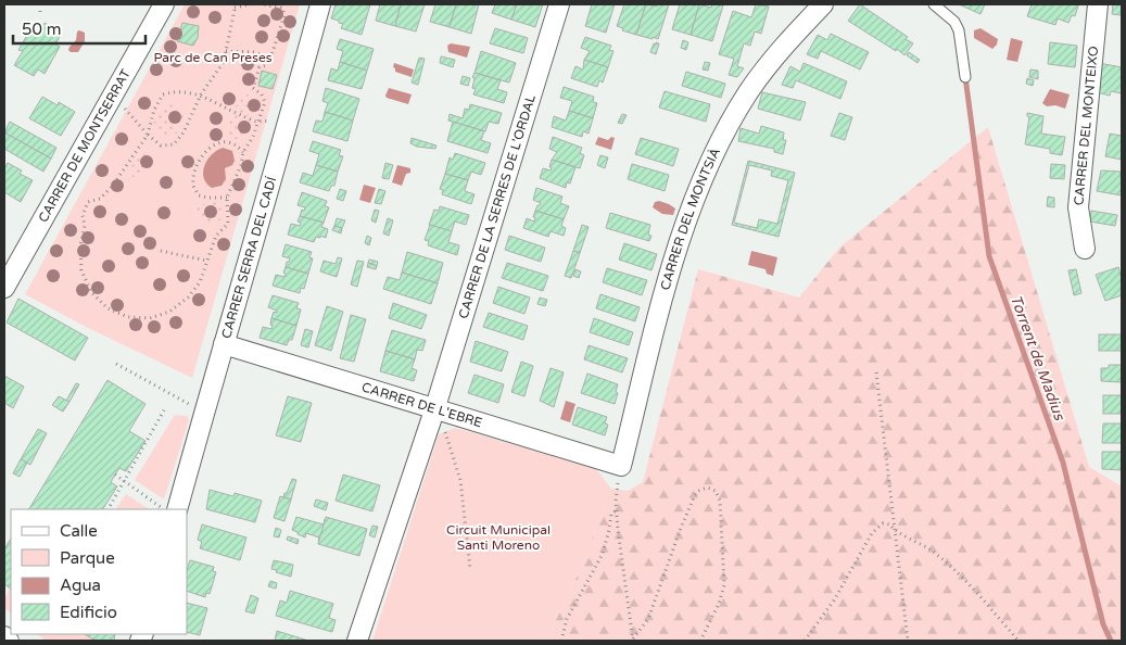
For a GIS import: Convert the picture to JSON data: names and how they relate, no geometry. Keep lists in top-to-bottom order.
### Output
{
  "streets": {
    "street": [
      "CARRER DEL MONTEIXO",
      "CARRER DE MONTSERRAT",
      "CARRER DE LA SERRES DE L'ORDAL",
      "CARRER DEL MONTSIÀ",
      "CARRER SERRA DEL CADÍ",
      "CARRER DE L'EBRE"
    ]
  },
  "crossings": [
    ["CARRER DE LA SERRES DE L'ORDAL", "CARRER DE L'EBRE"],
    ["CARRER DEL MONTSIÀ", "CARRER DE L'EBRE"],
    ["CARRER SERRA DEL CADÍ", "CARRER DE L'EBRE"]
  ],
  "water": ["Torrent de Madius"],
  "parks": ["Parc de Can Preses", "Circuit Municipal Santi Moreno"],
  "legend": [
    "Calle",
    "Parque",
    "Agua",
    "Edificio"
  ],
  "scale_bar": "50 m"
}
